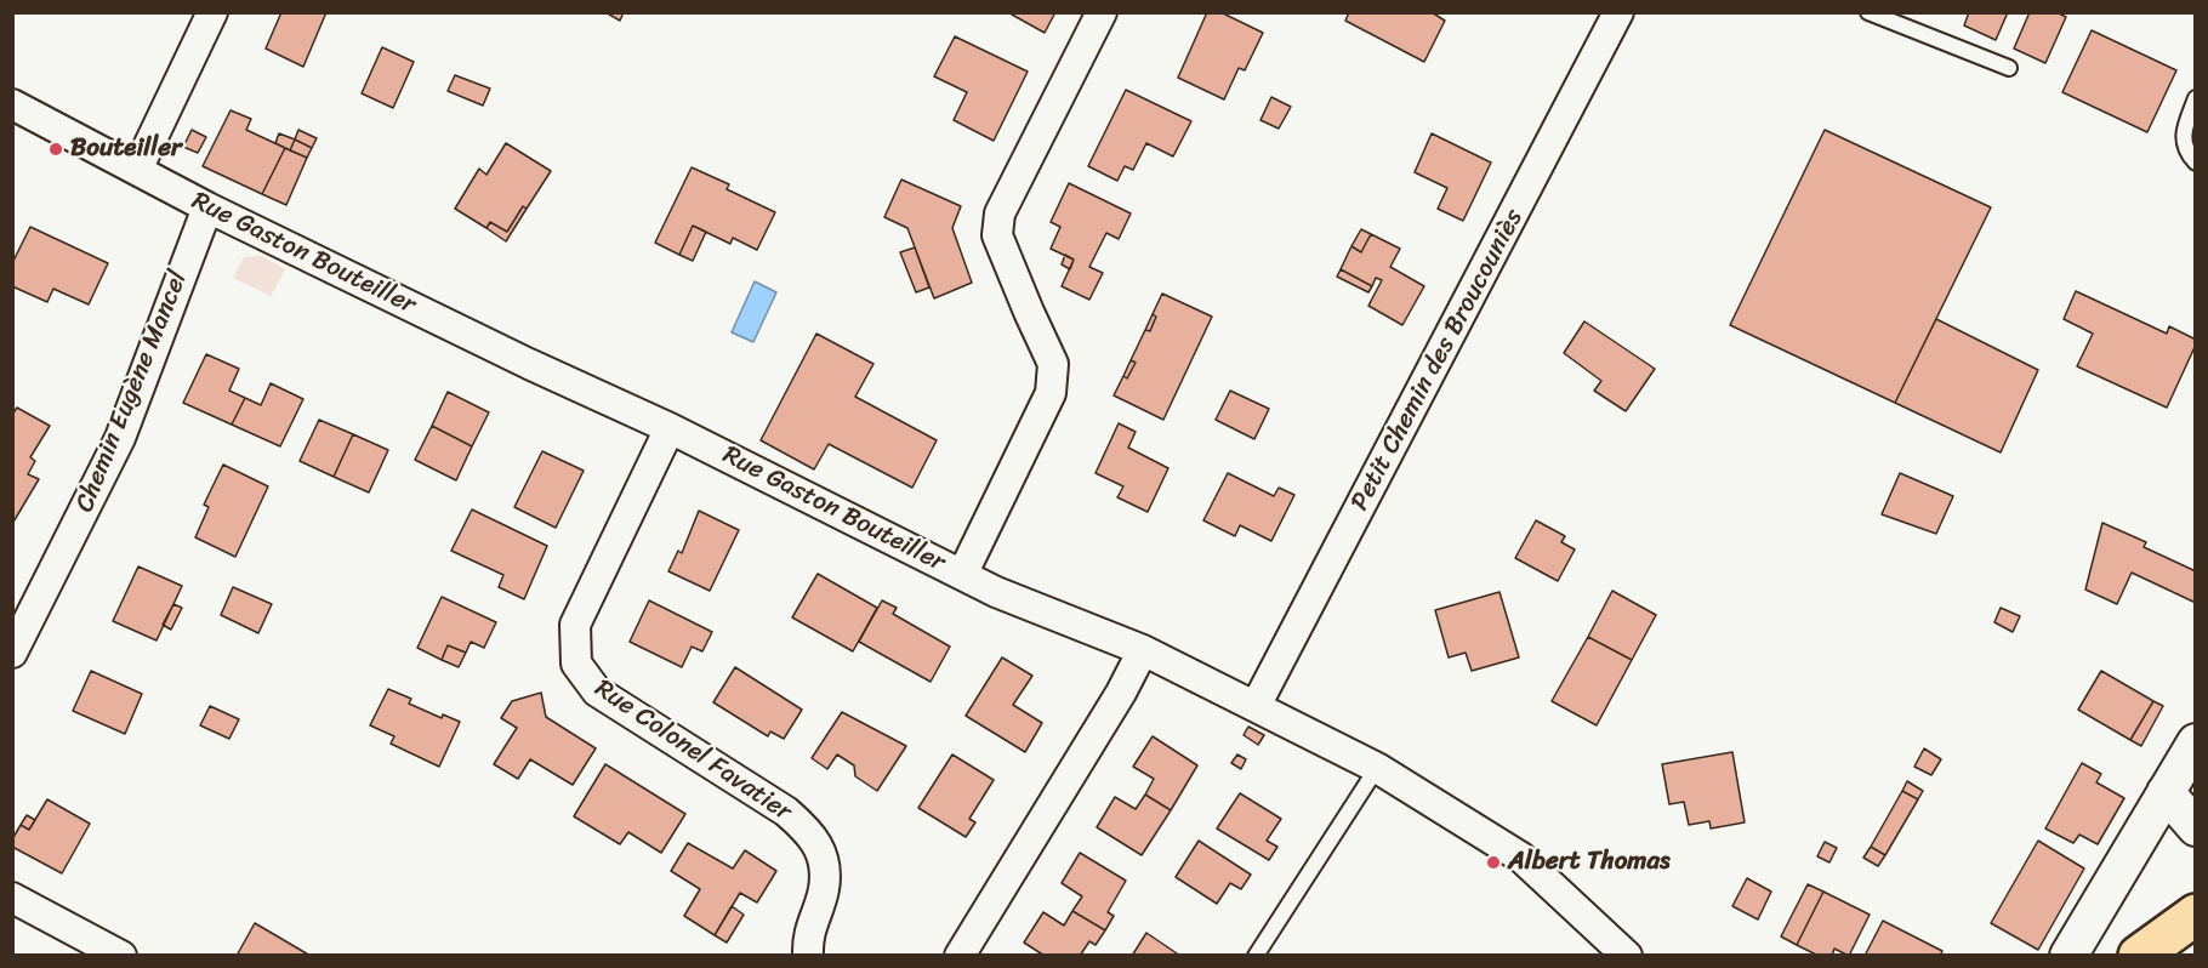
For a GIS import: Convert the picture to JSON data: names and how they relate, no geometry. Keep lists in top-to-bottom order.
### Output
{
  "streets": {
    "street": [
      "Rue Gaston Bouteiller",
      "Petit Chemin des Broucouniès",
      "Chemin Eugène Mancel",
      "Rue Colonel Favatier"
    ]
  },
  "crossings": [
    ["Rue Gaston Bouteiller", "Petit Chemin des Broucouniès"],
    ["Rue Gaston Bouteiller", "Chemin Eugène Mancel"],
    ["Rue Gaston Bouteiller", "Rue Colonel Favatier"]
  ],
  "places": ["Bouteiller", "Albert Thomas"]
}
